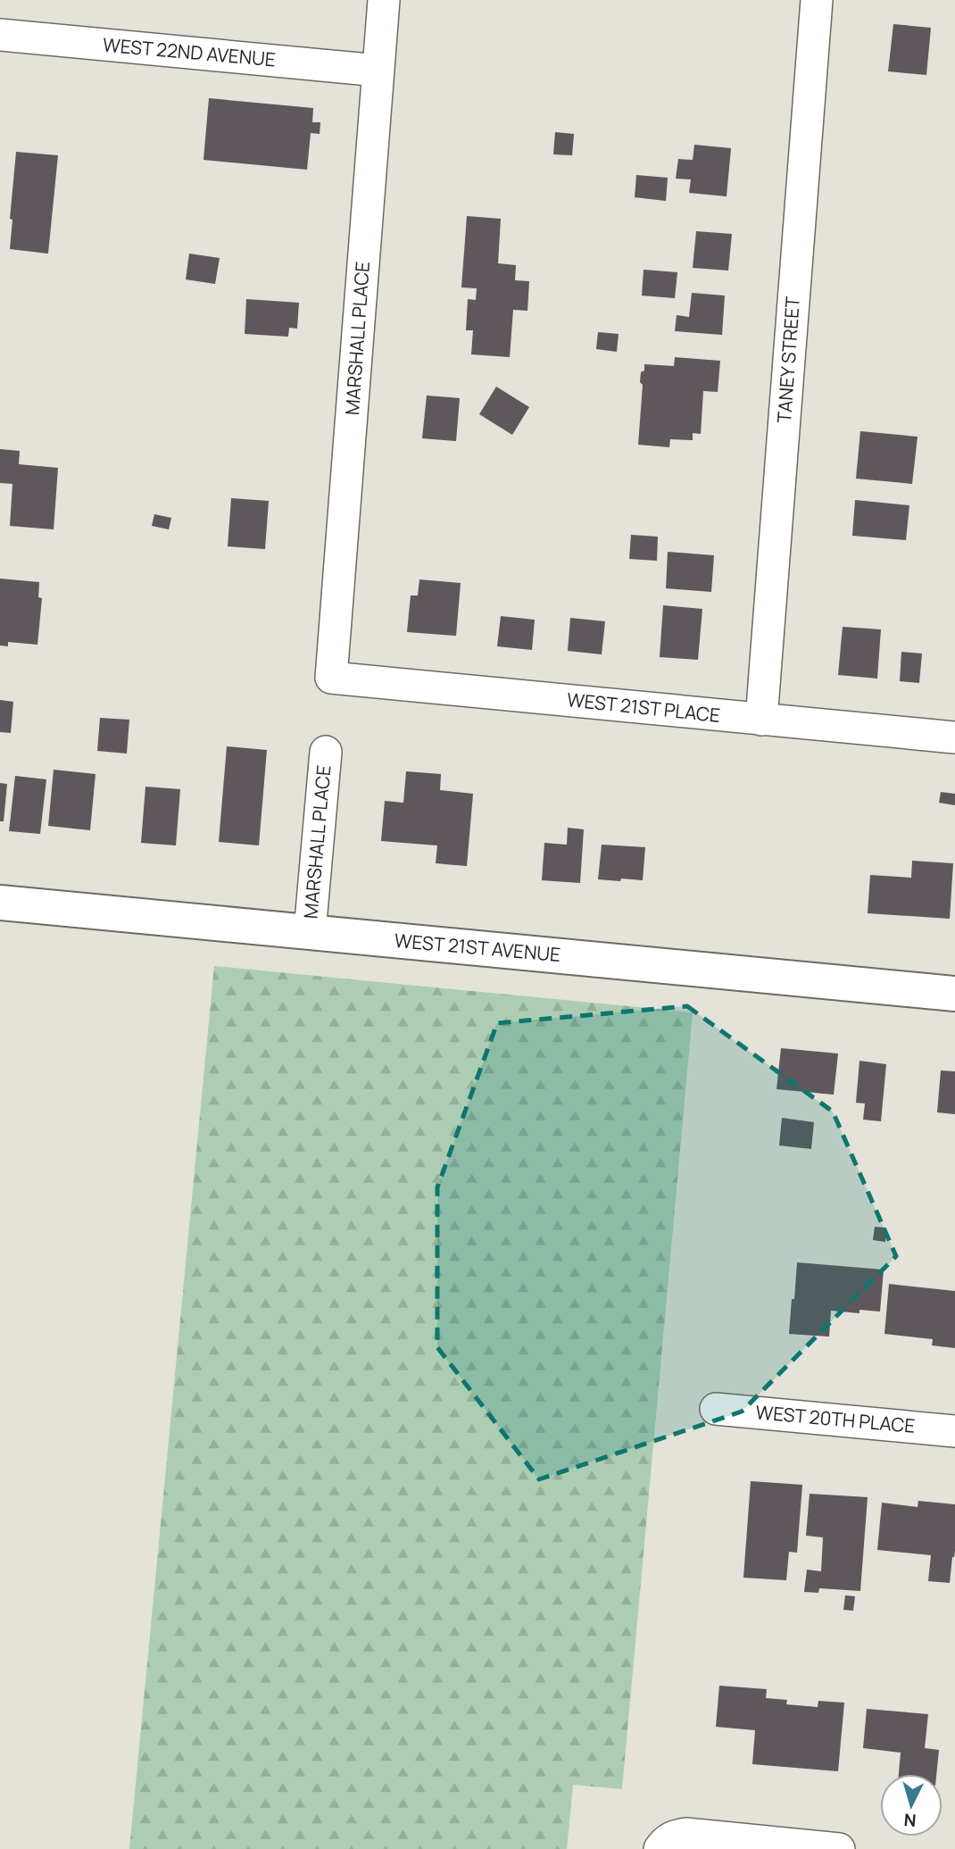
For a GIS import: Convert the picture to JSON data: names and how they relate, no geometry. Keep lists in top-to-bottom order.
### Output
{
  "streets": {
    "street": [
      "WEST 22ND AVENUE",
      "MARSHALL PLACE",
      "TANEY STREET",
      "WEST 21ST PLACE",
      "WEST 21ST AVENUE",
      "WEST 20TH PLACE"
    ]
  },
  "crossings": [
    ["WEST 22ND AVENUE", "MARSHALL PLACE"],
    ["MARSHALL PLACE", "WEST 21ST PLACE"],
    ["MARSHALL PLACE", "WEST 21ST AVENUE"],
    ["TANEY STREET", "WEST 21ST PLACE"]
  ],
  "north": "bottom"
}
